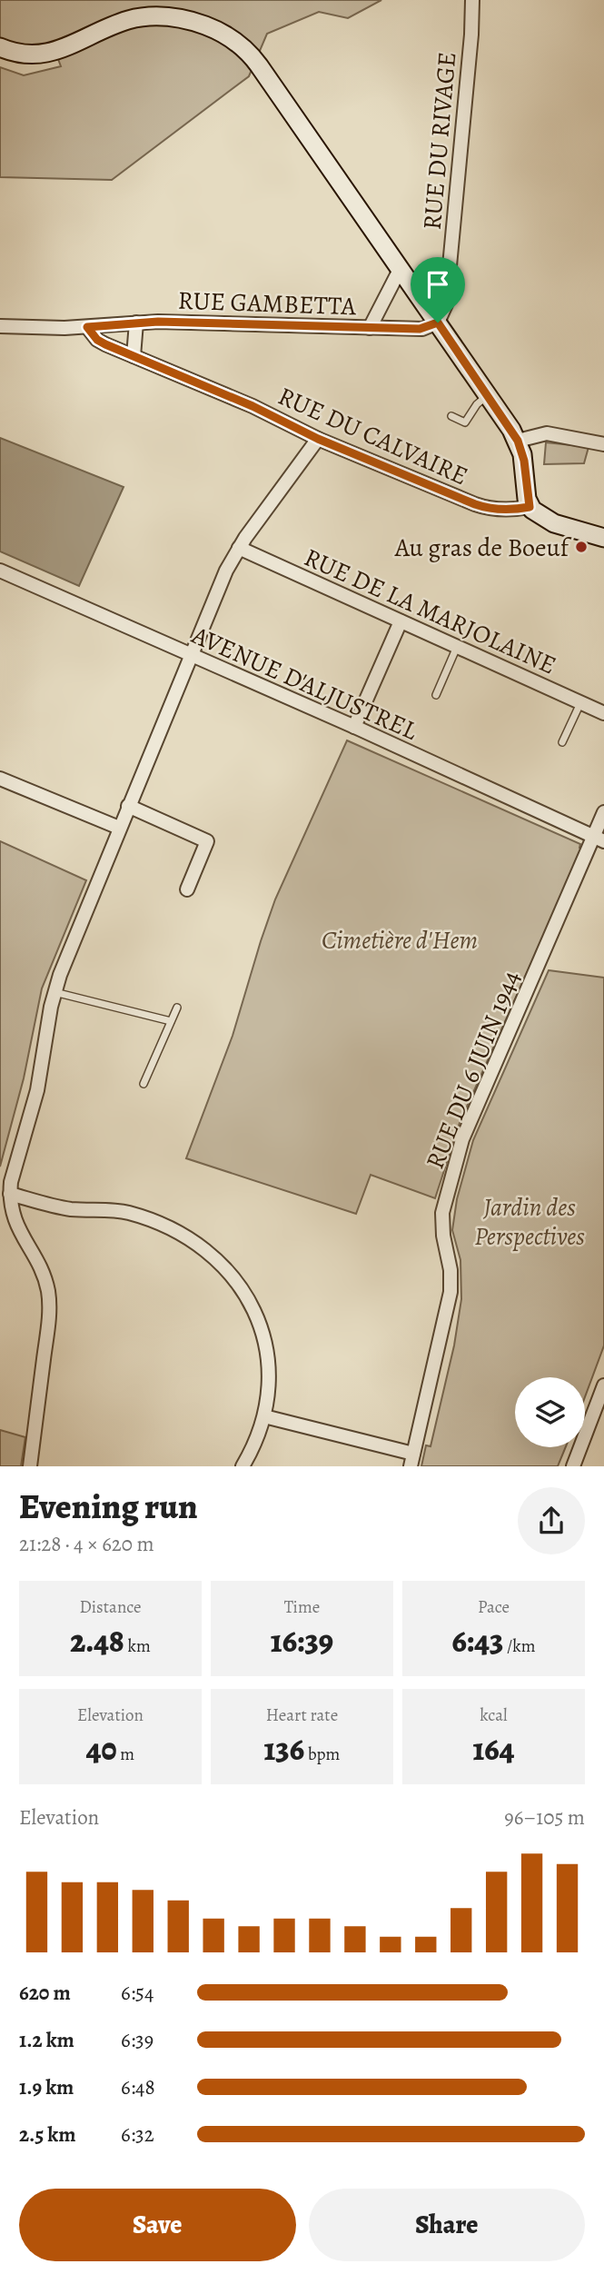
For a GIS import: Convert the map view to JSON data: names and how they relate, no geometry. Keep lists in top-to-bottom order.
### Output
{
  "streets": {
    "street": [
      "RUE DU RIVAGE",
      "RUE GAMBETTA",
      "RUE DU CALVAIRE",
      "RUE DE LA MARJOLAINE",
      "AVENUE D'ALJUSTREL",
      "RUE DU 6 JUIN 1944"
    ]
  },
  "crossings": [
    ["RUE DU RIVAGE", "RUE GAMBETTA"],
    ["RUE GAMBETTA", "RUE DU CALVAIRE"],
    ["AVENUE D'ALJUSTREL", "RUE DU 6 JUIN 1944"]
  ],
  "parks": ["Cimetière d'Hem", "Jardin des Perspectives"],
  "places": ["Au gras de Boeuf"],
  "page": {
    "heading": ["Evening run", "21:28 · 4 × 620 m"],
    "stats": [
      ["Distance", "2.48 km"],
      ["Time", "16:39"],
      ["Pace", "6:43 /km"],
      ["Elevation", "40 m"],
      ["Heart rate", "136 bpm"],
      ["kcal", "164"]
    ],
    "chart": ["Elevation", "96–105 m"],
    "list": [
      {
        "name": "620 m",
        "note": "6:54"
      },
      {
        "name": "1.2 km",
        "note": "6:39"
      },
      {
        "name": "1.9 km",
        "note": "6:48"
      },
      {
        "name": "2.5 km",
        "note": "6:32"
      }
    ],
    "buttons": ["Save", "Share"]
  }
}
